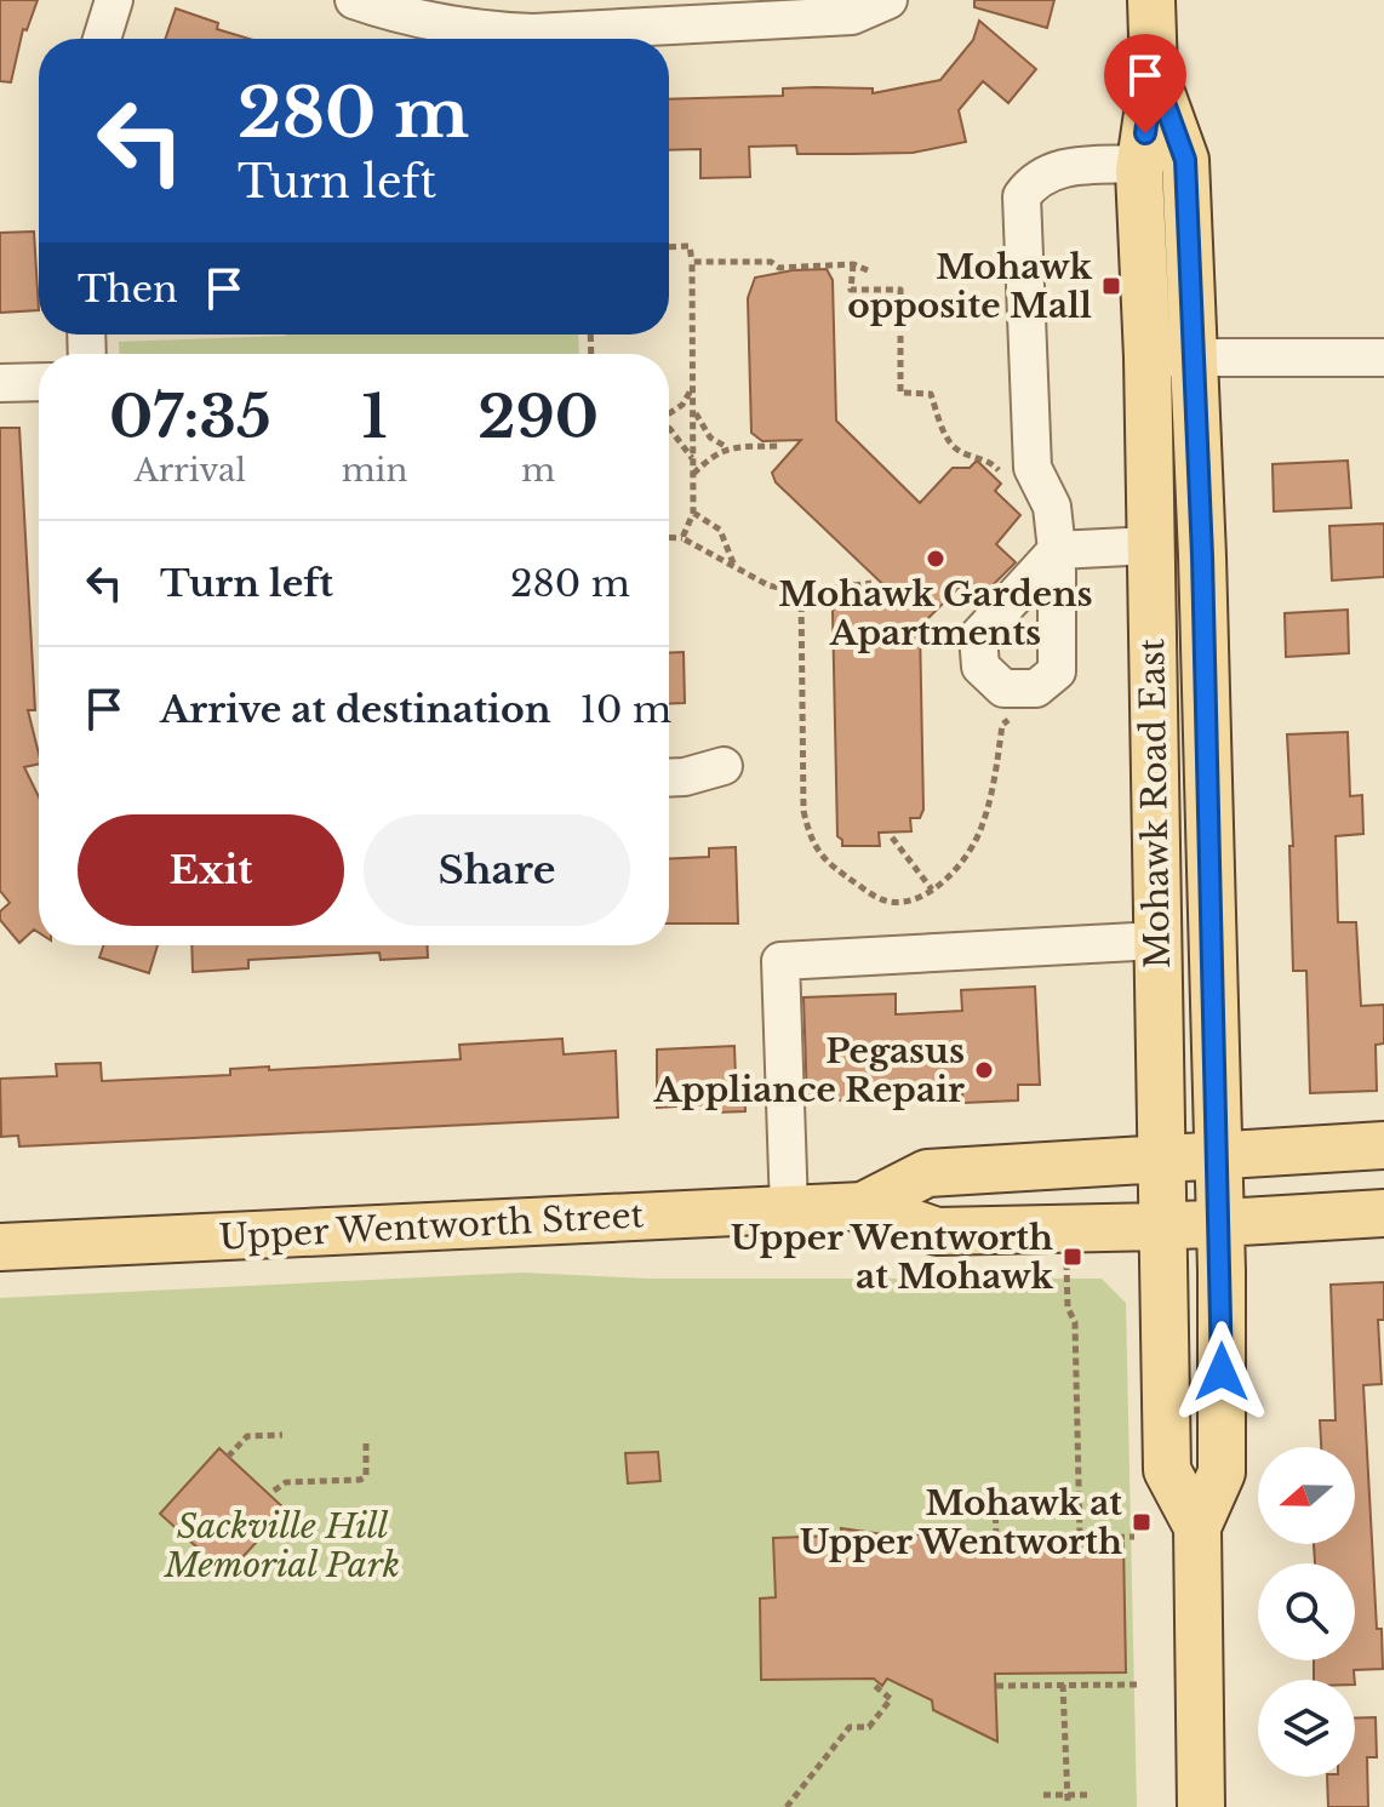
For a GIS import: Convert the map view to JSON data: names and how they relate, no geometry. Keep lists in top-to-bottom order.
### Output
{
  "streets": {
    "main road": ["Mohawk Road East", "Upper Wentworth Street"]
  },
  "crossings": [
    ["Mohawk Road East", "Upper Wentworth Street"]
  ],
  "parks": ["Sackville Hill Memorial Park"],
  "places": {
    "transit": ["Mohawk opposite Mall", "Upper Wentworth at Mohawk", "Mohawk at Upper Wentworth"],
    "other": ["Mohawk Gardens Apartments", "Pegasus Appliance Repair"]
  },
  "north": "left",
  "page": {
    "turn": ["280 m", "Turn left"],
    "then": "Then",
    "eta": [
      "07:35",
      "Arrival",
      "1",
      "min",
      "290",
      "m"
    ],
    "list": [
      {
        "name": "Turn left",
        "value": "280 m"
      },
      {
        "name": "Arrive at destination",
        "value": "10 m"
      }
    ],
    "buttons": ["Exit", "Share"]
  }
}
